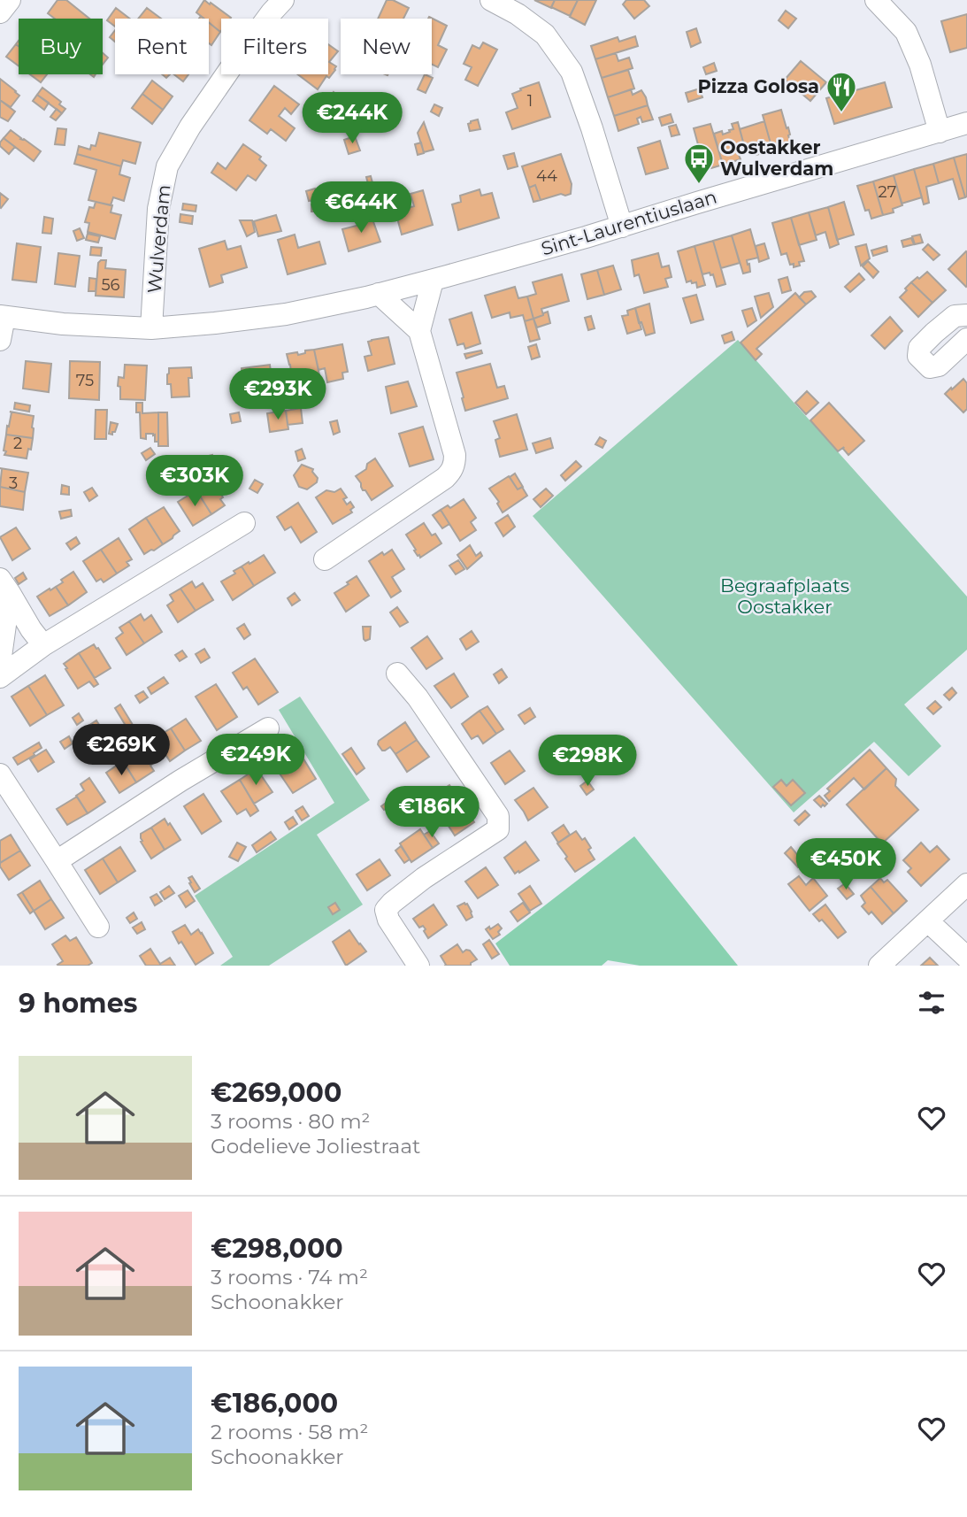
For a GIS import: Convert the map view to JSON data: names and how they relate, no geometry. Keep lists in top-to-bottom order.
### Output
{
  "streets": {
    "street": ["Sint-Laurentiuslaan", "Wulverdam"]
  },
  "crossings": [
    ["Sint-Laurentiuslaan", "Wulverdam"]
  ],
  "parks": ["Begraafplaats Oostakker"],
  "places": {
    "restaurant": ["Pizza Golosa"],
    "bus stop": ["Oostakker Wulverdam"]
  },
  "house_numbers": [
    "1",
    "44",
    "27",
    "56",
    "75",
    "2",
    "3"
  ],
  "page": {
    "chip": [
      "Buy",
      "Rent",
      "Filters",
      "New"
    ],
    "price": [
      "€244K",
      "€644K",
      "€293K",
      "€303K",
      "€269K",
      "€249K",
      "€298K",
      "€186K",
      "€450K"
    ],
    "heading": "9 homes",
    "list": [
      {
        "name": "€269,000",
        "note": "3 rooms · 80 m² · Godelieve Joliestraat"
      },
      {
        "name": "€298,000",
        "note": "3 rooms · 74 m² · Schoonakker"
      },
      {
        "name": "€186,000",
        "note": "2 rooms · 58 m² · Schoonakker"
      }
    ]
  }
}
